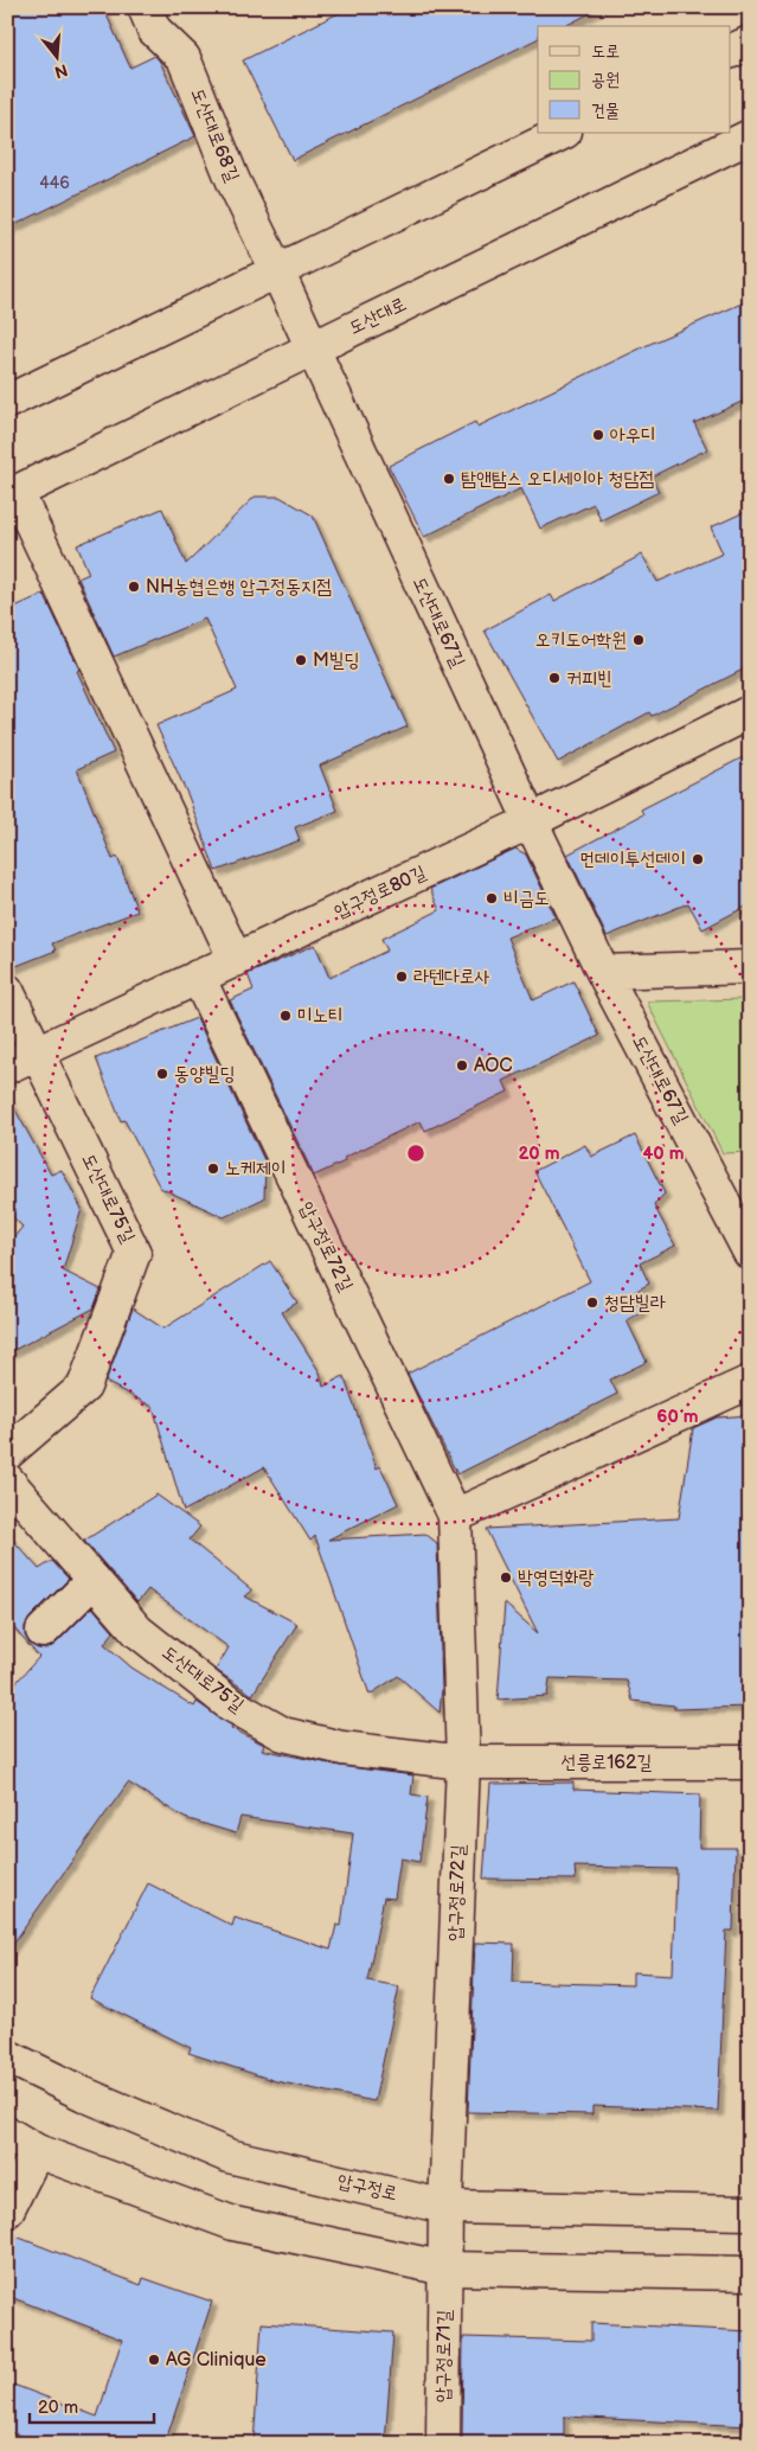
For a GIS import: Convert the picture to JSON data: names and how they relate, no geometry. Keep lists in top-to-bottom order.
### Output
{
  "streets": {
    "street": [
      "도산대로68길",
      "도산대로",
      "도산대로67길",
      "압구정로80길",
      "도산대로75길",
      "압구정로72길",
      "선릉로162길",
      "압구정로",
      "압구정로71길"
    ]
  },
  "crossings": [
    ["도산대로68길", "도산대로67길"],
    ["도산대로", "도산대로67길"],
    ["도산대로67길", "압구정로80길"],
    ["압구정로80길", "도산대로75길"],
    ["압구정로80길", "압구정로72길"],
    ["도산대로75길", "압구정로72길"],
    ["도산대로75길", "선릉로162길"],
    ["압구정로72길", "선릉로162길"],
    ["압구정로72길", "압구정로"],
    ["압구정로72길", "압구정로71길"]
  ],
  "places": [
    "아우디",
    "탐앤탐스 오디세이아 청담점",
    "NH농협은행 압구정동지점",
    "오키도어학원",
    "M빌딩",
    "커피빈",
    "먼데이투선데이",
    "비금도",
    "라텐다로사",
    "미노티",
    "AOC",
    "동양빌딩",
    "노케제이",
    "청담빌라",
    "박영덕화랑",
    "AG Clinique"
  ],
  "house_numbers": ["446"],
  "legend": ["도로", "공원", "건물"],
  "scale_bar": "20 m",
  "north": "bottom",
  "rings": ["20 m", "40 m", "60 m"]
}
